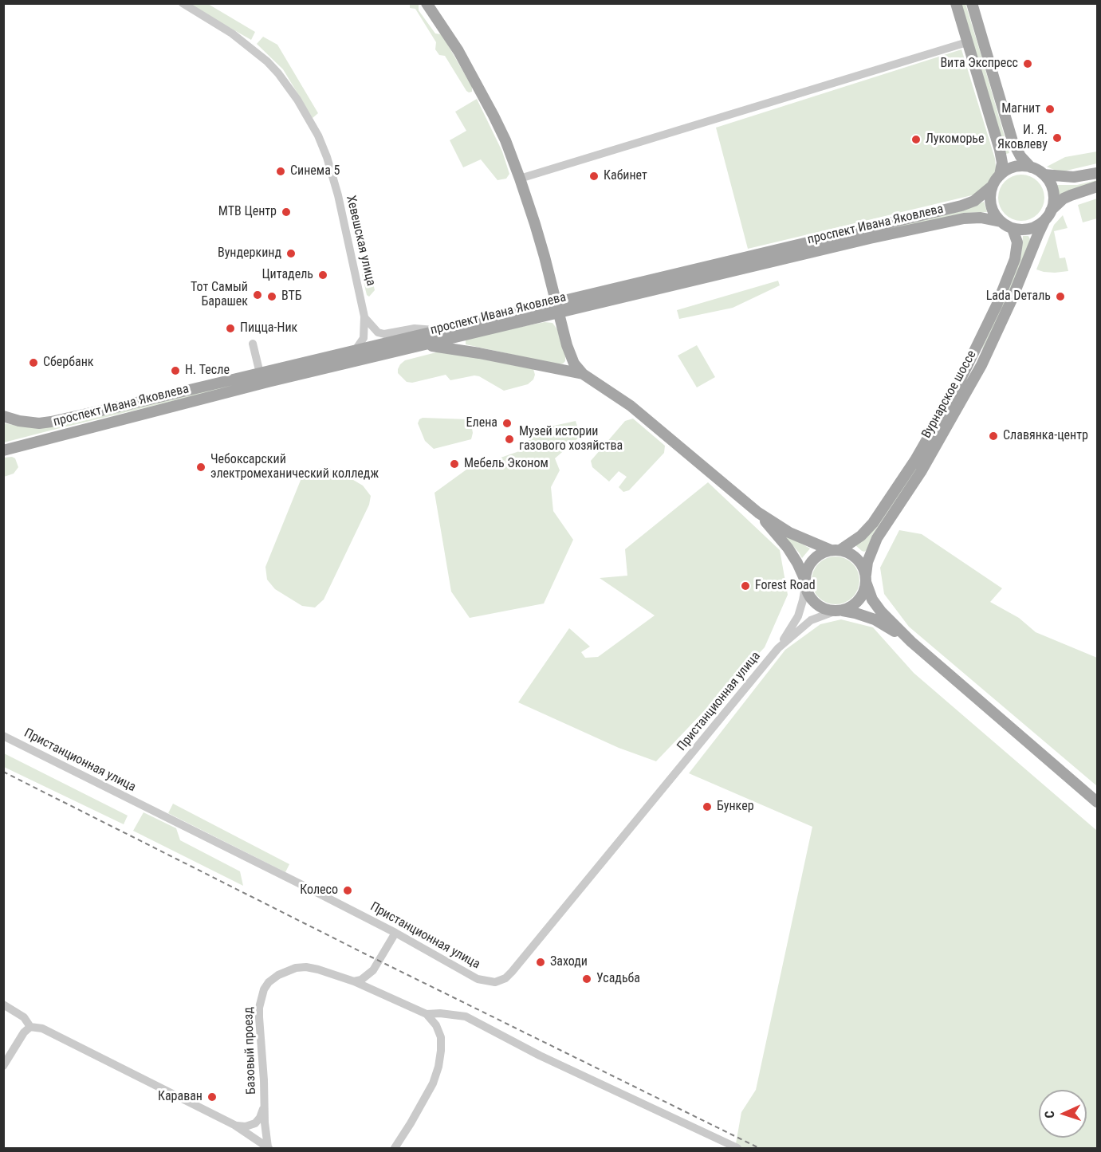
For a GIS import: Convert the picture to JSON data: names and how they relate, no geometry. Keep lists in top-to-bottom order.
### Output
{
  "streets": {
    "main road": ["проспект Ивана Яковлева", "Вурнарское шоссе"],
    "street": ["Хевешская улица", "Пристанционная улица", "Базовый проезд"]
  },
  "crossings": [
    ["проспект Ивана Яковлева", "Вурнарское шоссе"],
    ["Вурнарское шоссе", "Пристанционная улица"]
  ],
  "places": [
    "Вита Экспресс",
    "Магнит",
    "И. Я. Яковлеву",
    "Лукоморье",
    "Синема 5",
    "Кабинет",
    "МТВ Центр",
    "Вундеркинд",
    "Цитадель",
    "Тот Самый Барашек",
    "ВТБ",
    "Lada Dеталь",
    "Пицца-Ник",
    "Сбербанк",
    "Н. Тесле",
    "Елена",
    "Славянка-центр",
    "Музей истории газового хозяйства",
    "Мебель Эконом",
    "Чебоксарский электромеханический колледж",
    "Forest Road",
    "Бункер",
    "Колесо",
    "Заходи",
    "Усадьба",
    "Караван"
  ],
  "north": "left"
}
